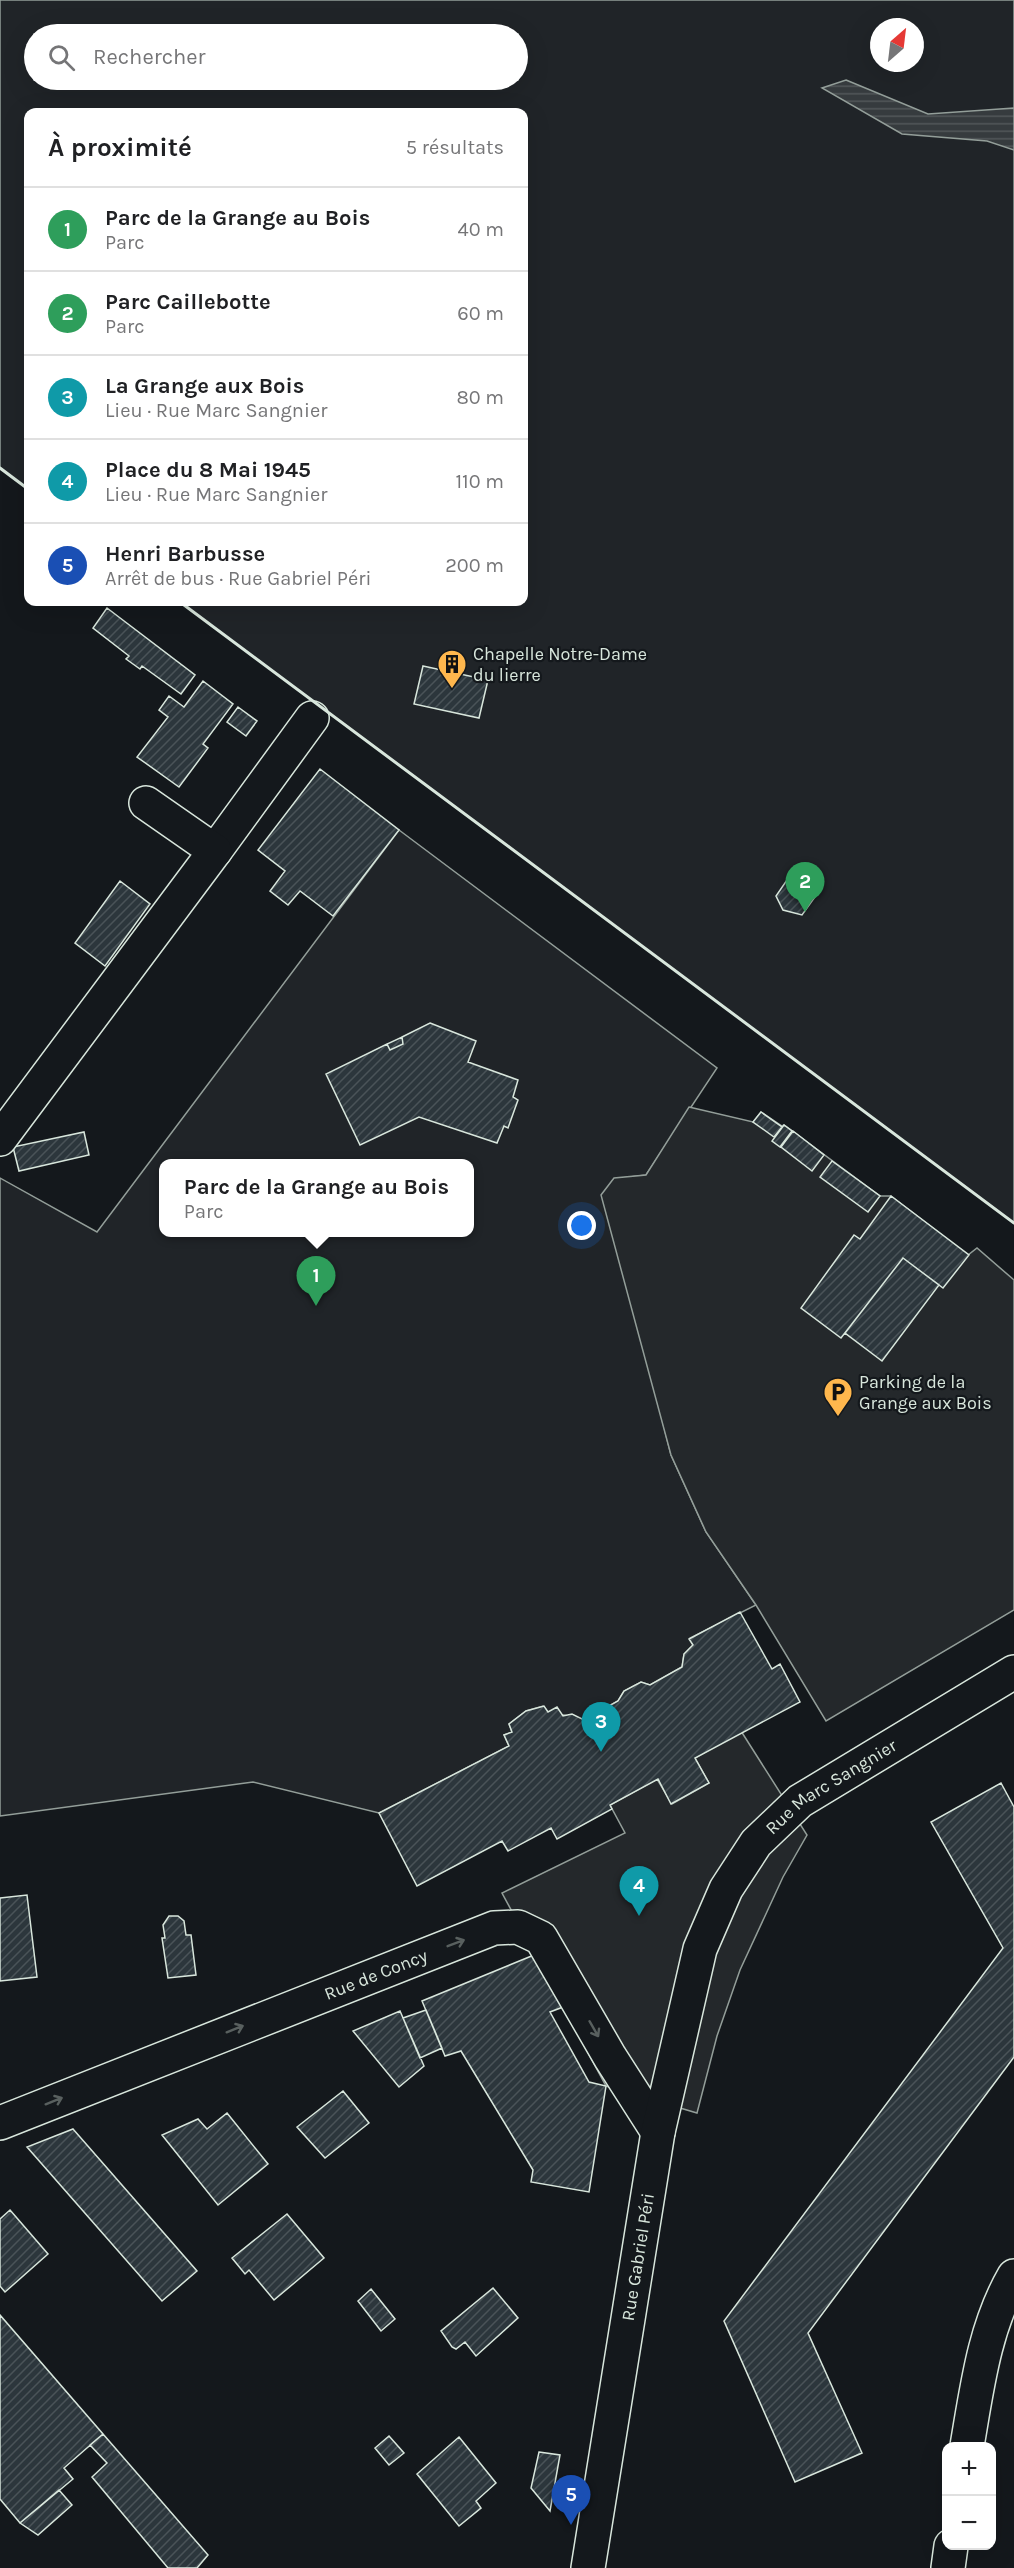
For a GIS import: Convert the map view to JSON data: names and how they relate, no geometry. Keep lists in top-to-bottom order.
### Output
{
  "streets": {
    "street": ["Rue Marc Sangnier", "Rue de Concy", "Rue Gabriel Péri"]
  },
  "crossings": [
    ["Rue Marc Sangnier", "Rue Gabriel Péri"],
    ["Rue de Concy", "Rue Gabriel Péri"]
  ],
  "one_way": ["Rue de Concy"],
  "places": {
    "building": ["Chapelle Notre-Dame du lierre"],
    "parking": ["Parking de la Grange aux Bois"]
  },
  "north": "top right",
  "page": {
    "search": "Rechercher",
    "heading": ["À proximité", "5 résultats"],
    "list": [
      {
        "mark": "1",
        "name": "Parc de la Grange au Bois",
        "note": "Parc",
        "value": "40 m"
      },
      {
        "mark": "2",
        "name": "Parc Caillebotte",
        "note": "Parc",
        "value": "60 m"
      },
      {
        "mark": "3",
        "name": "La Grange aux Bois",
        "note": "Lieu · Rue Marc Sangnier",
        "value": "80 m"
      },
      {
        "mark": "4",
        "name": "Place du 8 Mai 1945",
        "note": "Lieu · Rue Marc Sangnier",
        "value": "110 m"
      },
      {
        "mark": "5",
        "name": "Henri Barbusse",
        "note": "Arrêt de bus · Rue Gabriel Péri",
        "value": "200 m"
      }
    ],
    "pins": [
      "2",
      "1",
      "3",
      "4",
      "5"
    ],
    "popup": ["Parc de la Grange au Bois", "Parc"],
    "map_buttons": ["+", "−"]
  }
}
